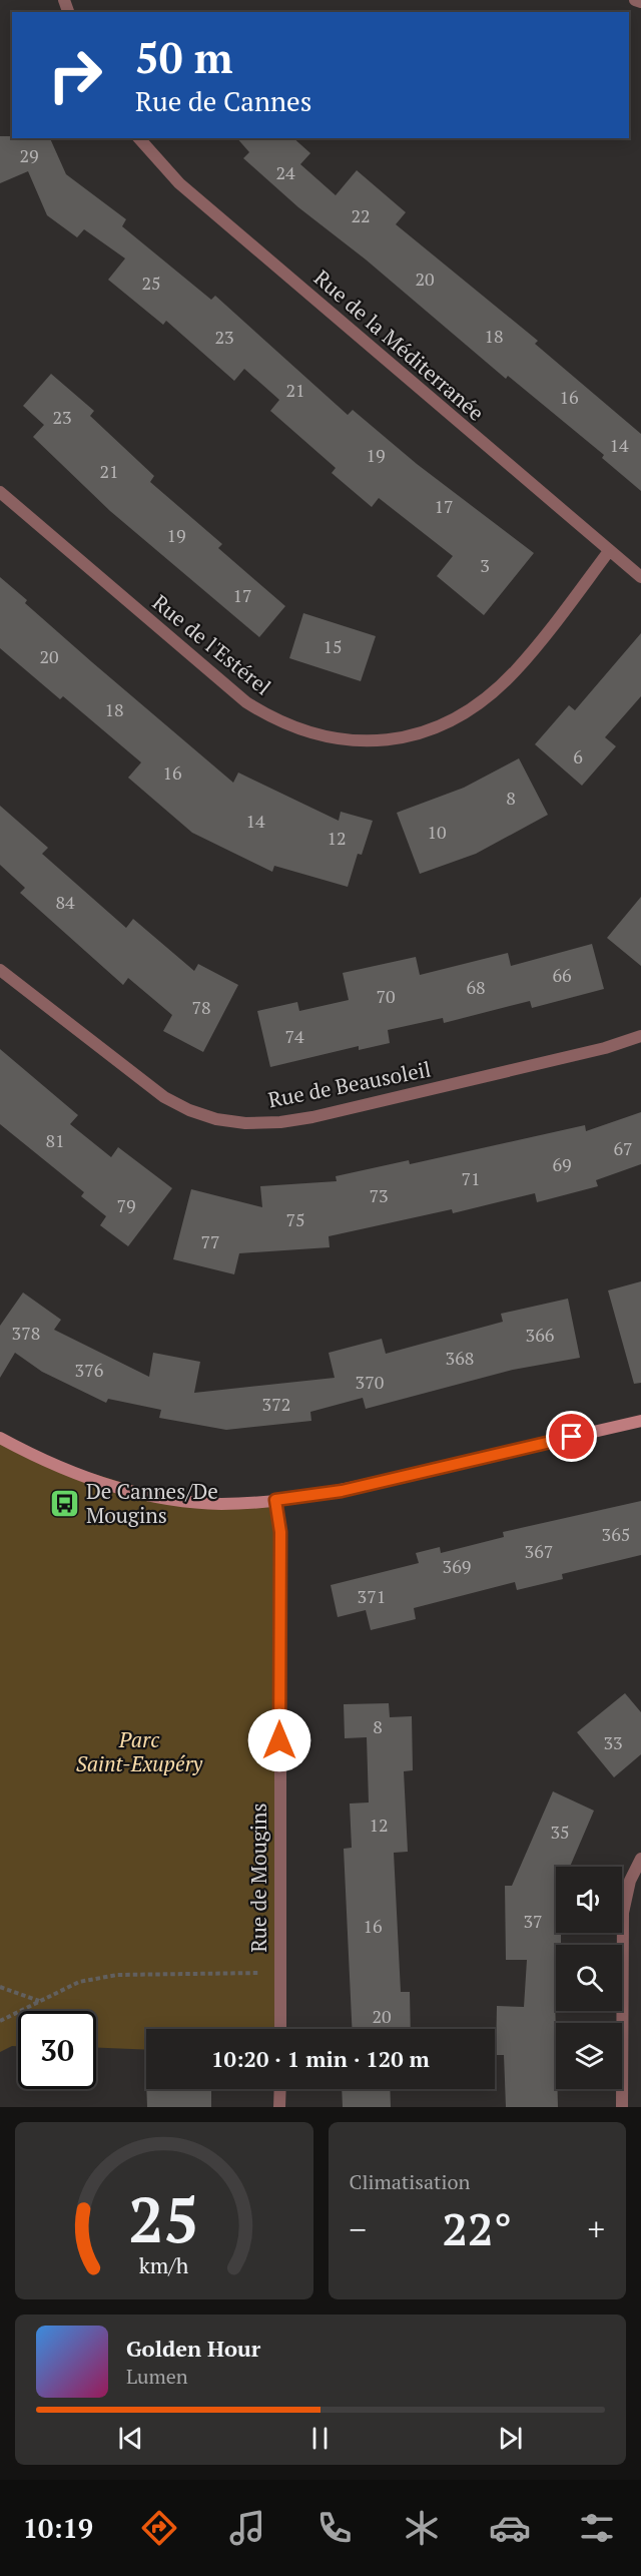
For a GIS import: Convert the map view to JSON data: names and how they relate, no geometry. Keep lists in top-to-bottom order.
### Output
{
  "streets": {
    "street": [
      "Rue de la Méditerranée",
      "Rue de l'Estérel",
      "Rue de Beausoleil",
      "Rue de Mougins"
    ]
  },
  "crossings": [
    ["Rue de la Méditerranée", "Rue de l'Estérel"]
  ],
  "parks": ["Parc Saint-Exupéry"],
  "places": {
    "bus stop": ["De Cannes/De Mougins"]
  },
  "house_numbers": [
    "29",
    "24",
    "22",
    "20",
    "25",
    "18",
    "23",
    "21",
    "16",
    "23",
    "14",
    "19",
    "21",
    "17",
    "19",
    "3",
    "17",
    "15",
    "20",
    "18",
    "6",
    "16",
    "8",
    "14",
    "10",
    "12",
    "84",
    "66",
    "68",
    "70",
    "78",
    "74",
    "81",
    "67",
    "69",
    "71",
    "73",
    "79",
    "75",
    "77",
    "378",
    "366",
    "368",
    "376",
    "370",
    "372",
    "365",
    "367",
    "369",
    "371",
    "8",
    "33",
    "12",
    "35",
    "37",
    "16",
    "20"
  ],
  "page": {
    "turn": ["50 m", "Rue de Cannes"],
    "limit": "30",
    "trip": "10:20 · 1 min · 120 m",
    "tile": "Climatisation",
    "heat": ["−", "22°", "+"],
    "song": ["Golden Hour", "Lumen"],
    "tabs": "10:19",
    "gauge": ["25", "km/h"]
  }
}
